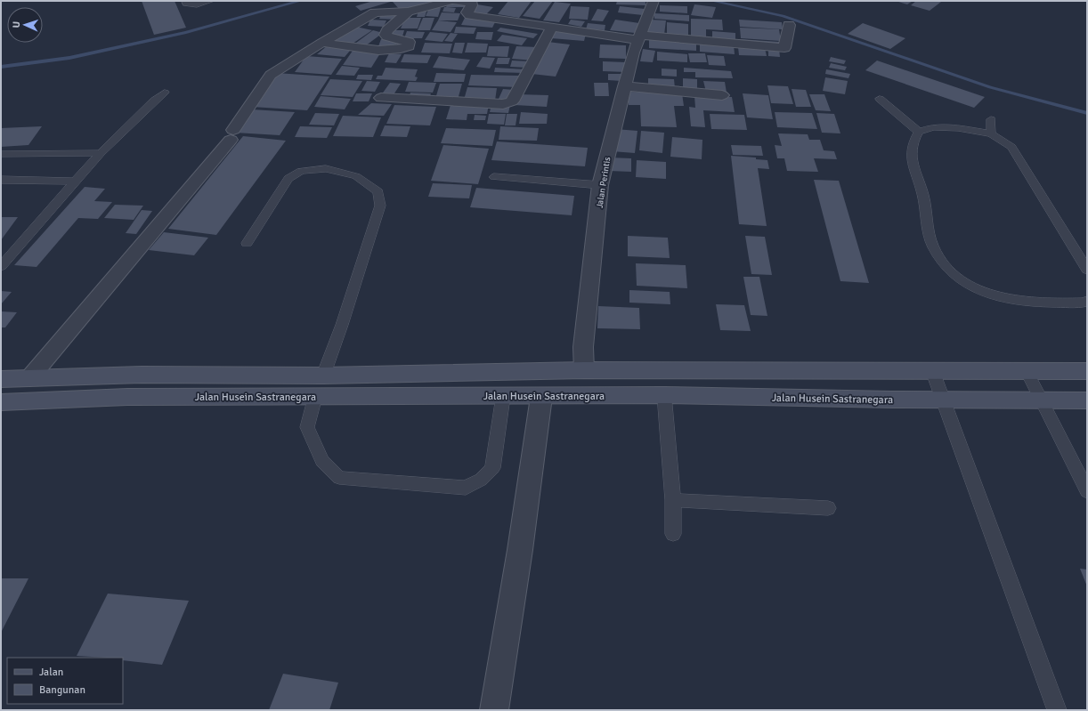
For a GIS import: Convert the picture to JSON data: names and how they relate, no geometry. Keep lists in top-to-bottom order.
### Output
{
  "streets": {
    "main road": ["Jalan Husein Sastranegara"],
    "street": ["Jalan Perintis"]
  },
  "crossings": [
    ["Jalan Perintis", "Jalan Husein Sastranegara"]
  ],
  "legend": ["Jalan", "Bangunan"],
  "north": "left"
}
